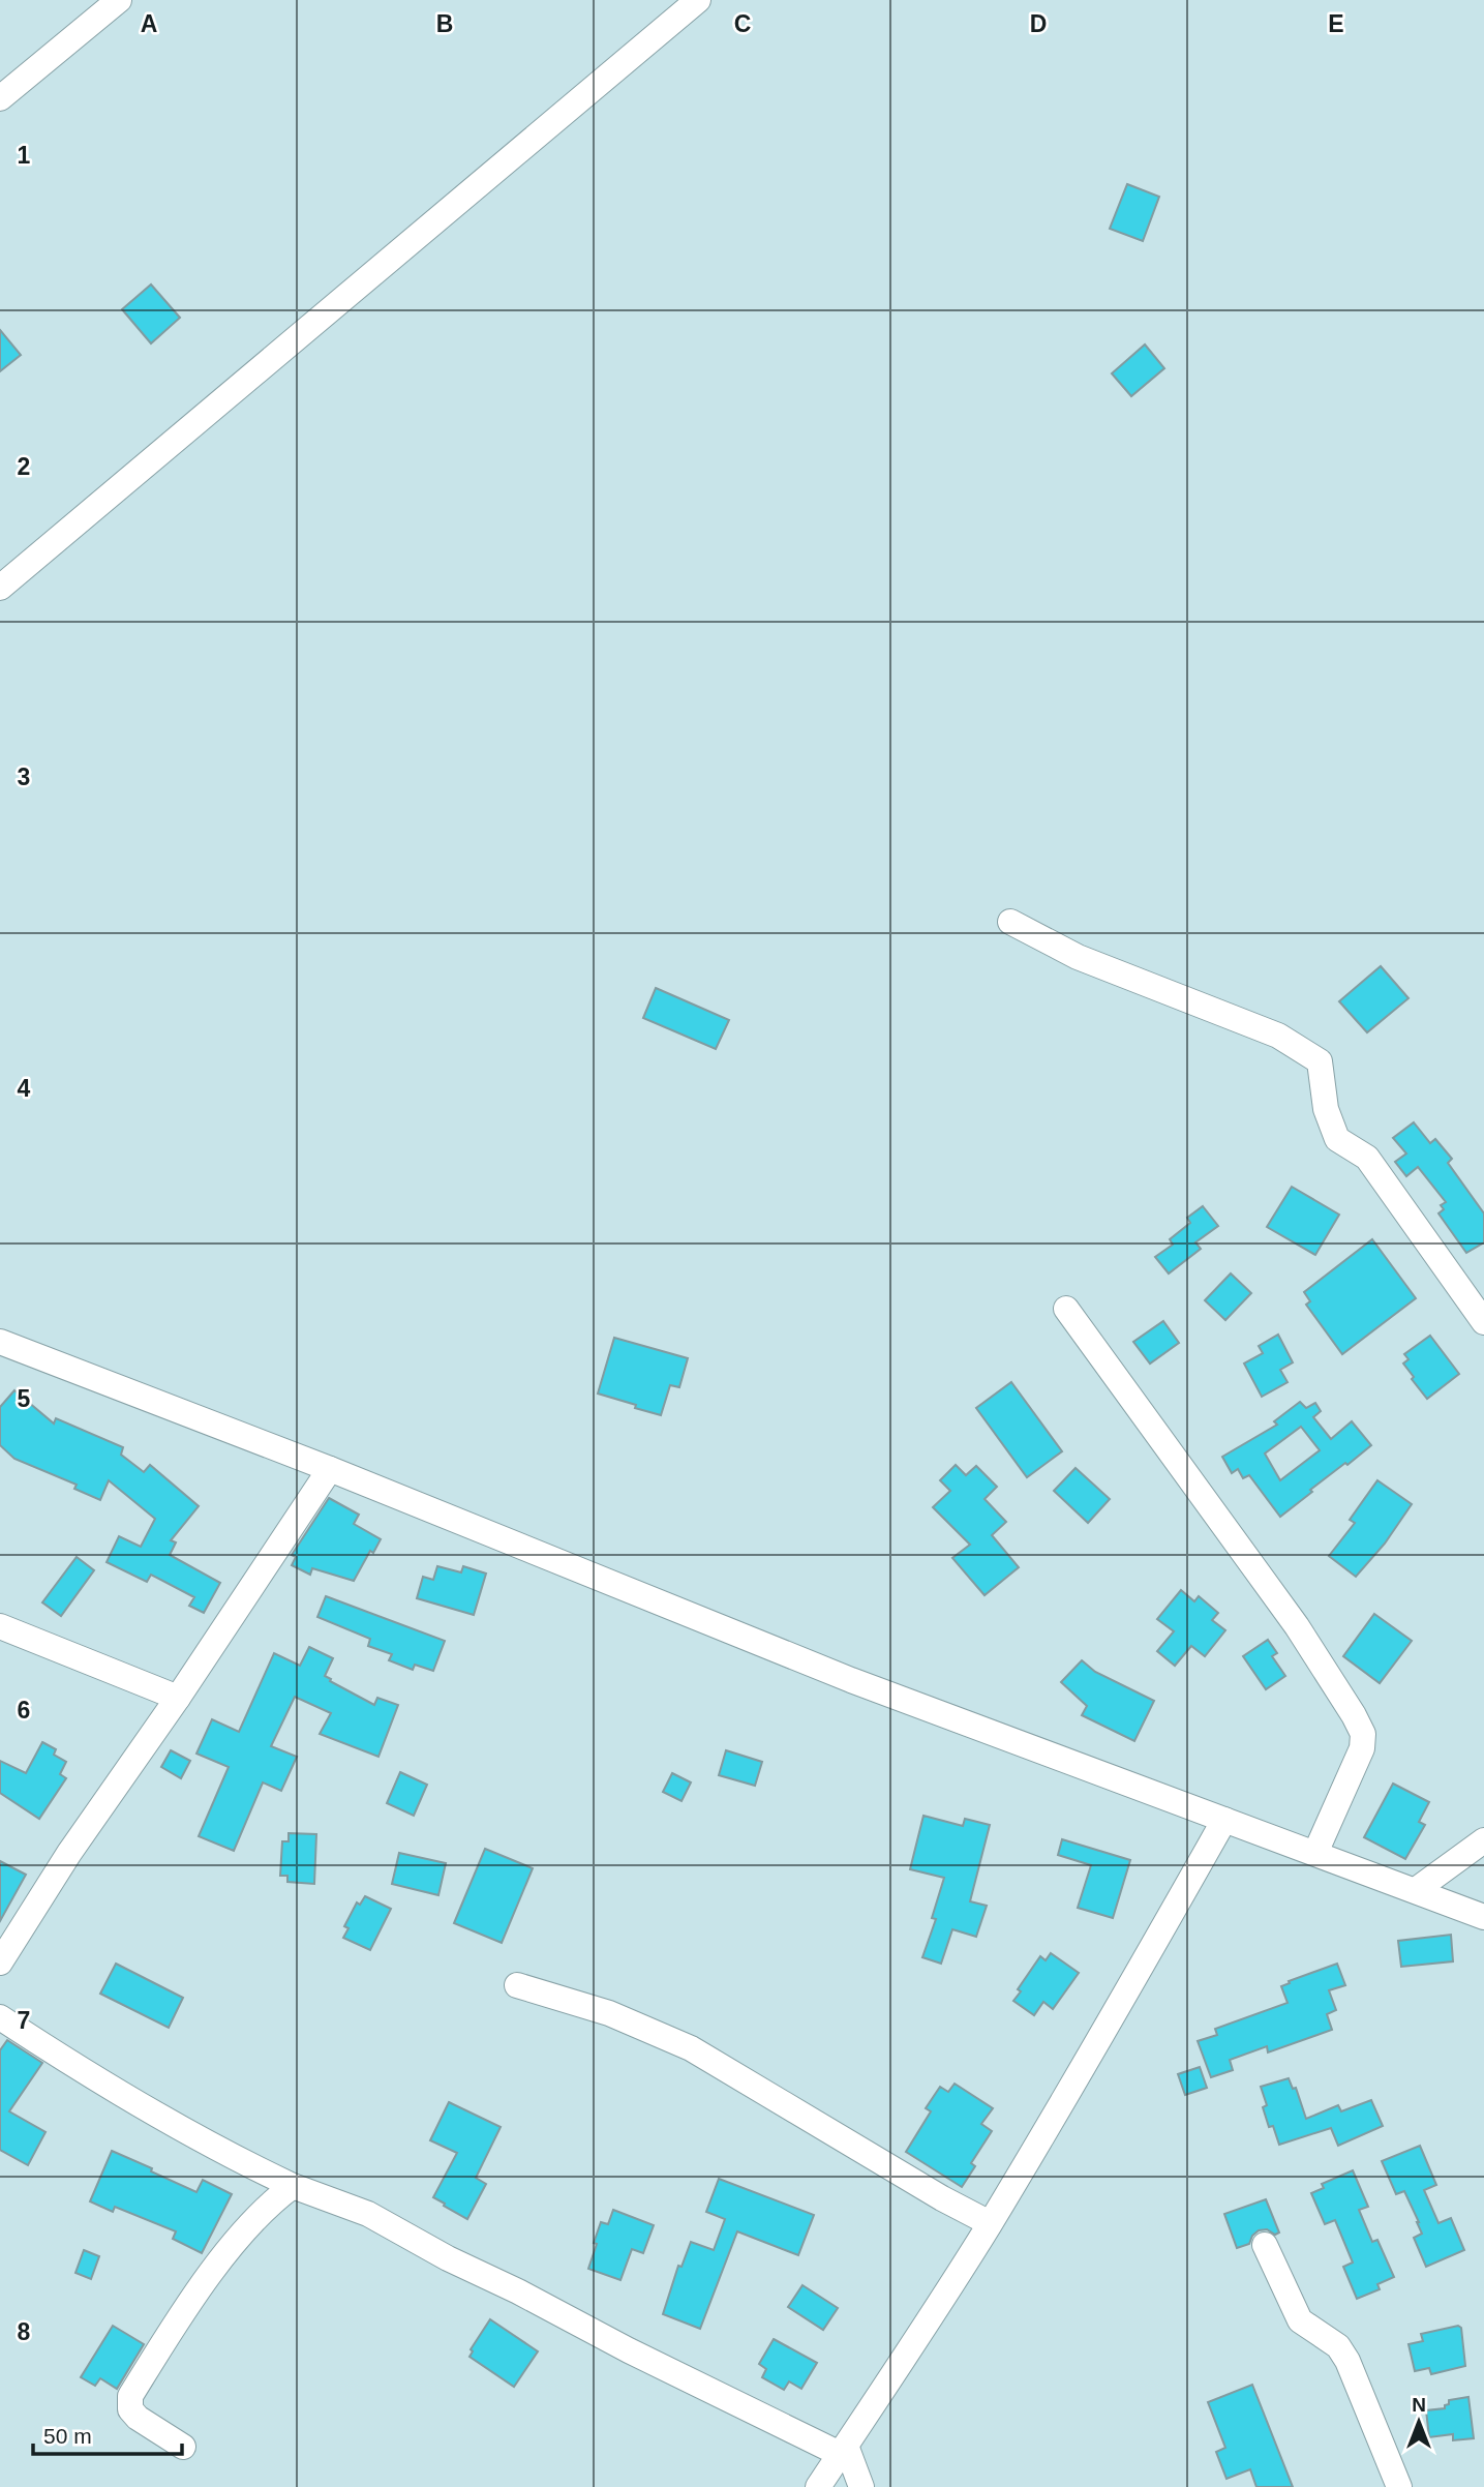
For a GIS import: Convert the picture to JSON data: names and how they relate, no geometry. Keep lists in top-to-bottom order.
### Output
{
  "scale_bar": "50 m",
  "north": "top",
  "grid": {
    "columns": [
      "A",
      "B",
      "C",
      "D",
      "E"
    ],
    "rows": [
      "1",
      "2",
      "3",
      "4",
      "5",
      "6",
      "7",
      "8"
    ]
  }
}
